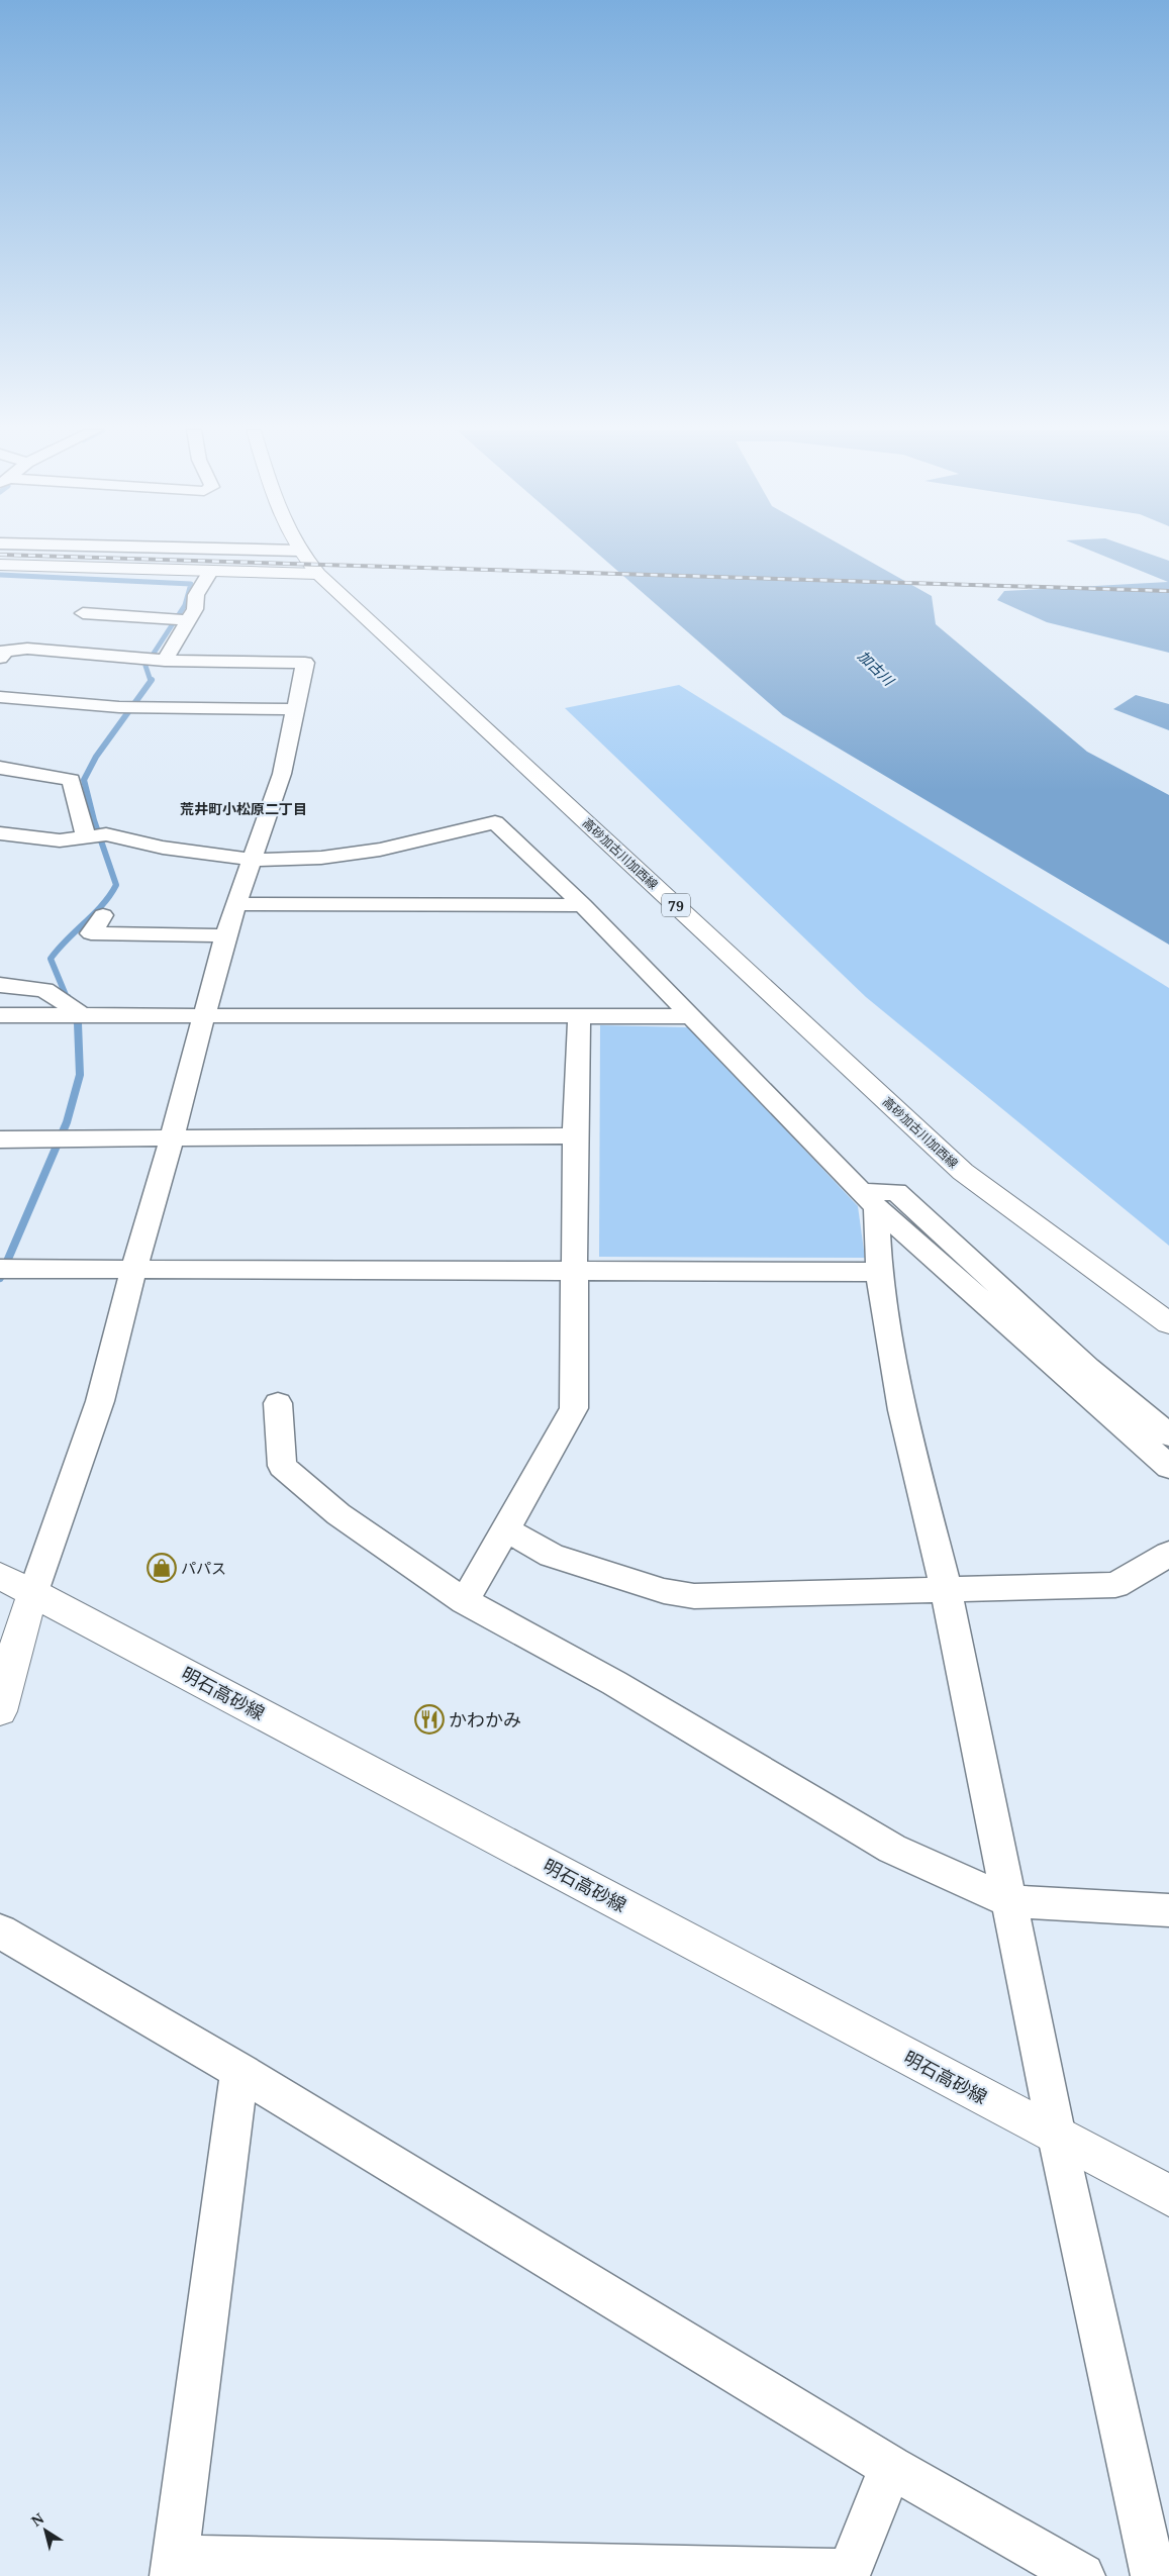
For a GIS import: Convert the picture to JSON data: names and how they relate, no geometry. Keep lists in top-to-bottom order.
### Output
{
  "streets": {
    "main road": ["高砂加古川加西線", "79", "明石高砂線"]
  },
  "districts": ["荒井町小松原二丁目"],
  "water": ["加古川"],
  "places": {
    "shop": ["パパス"],
    "restaurant": ["かわかみ"]
  },
  "north": "top left"
}
